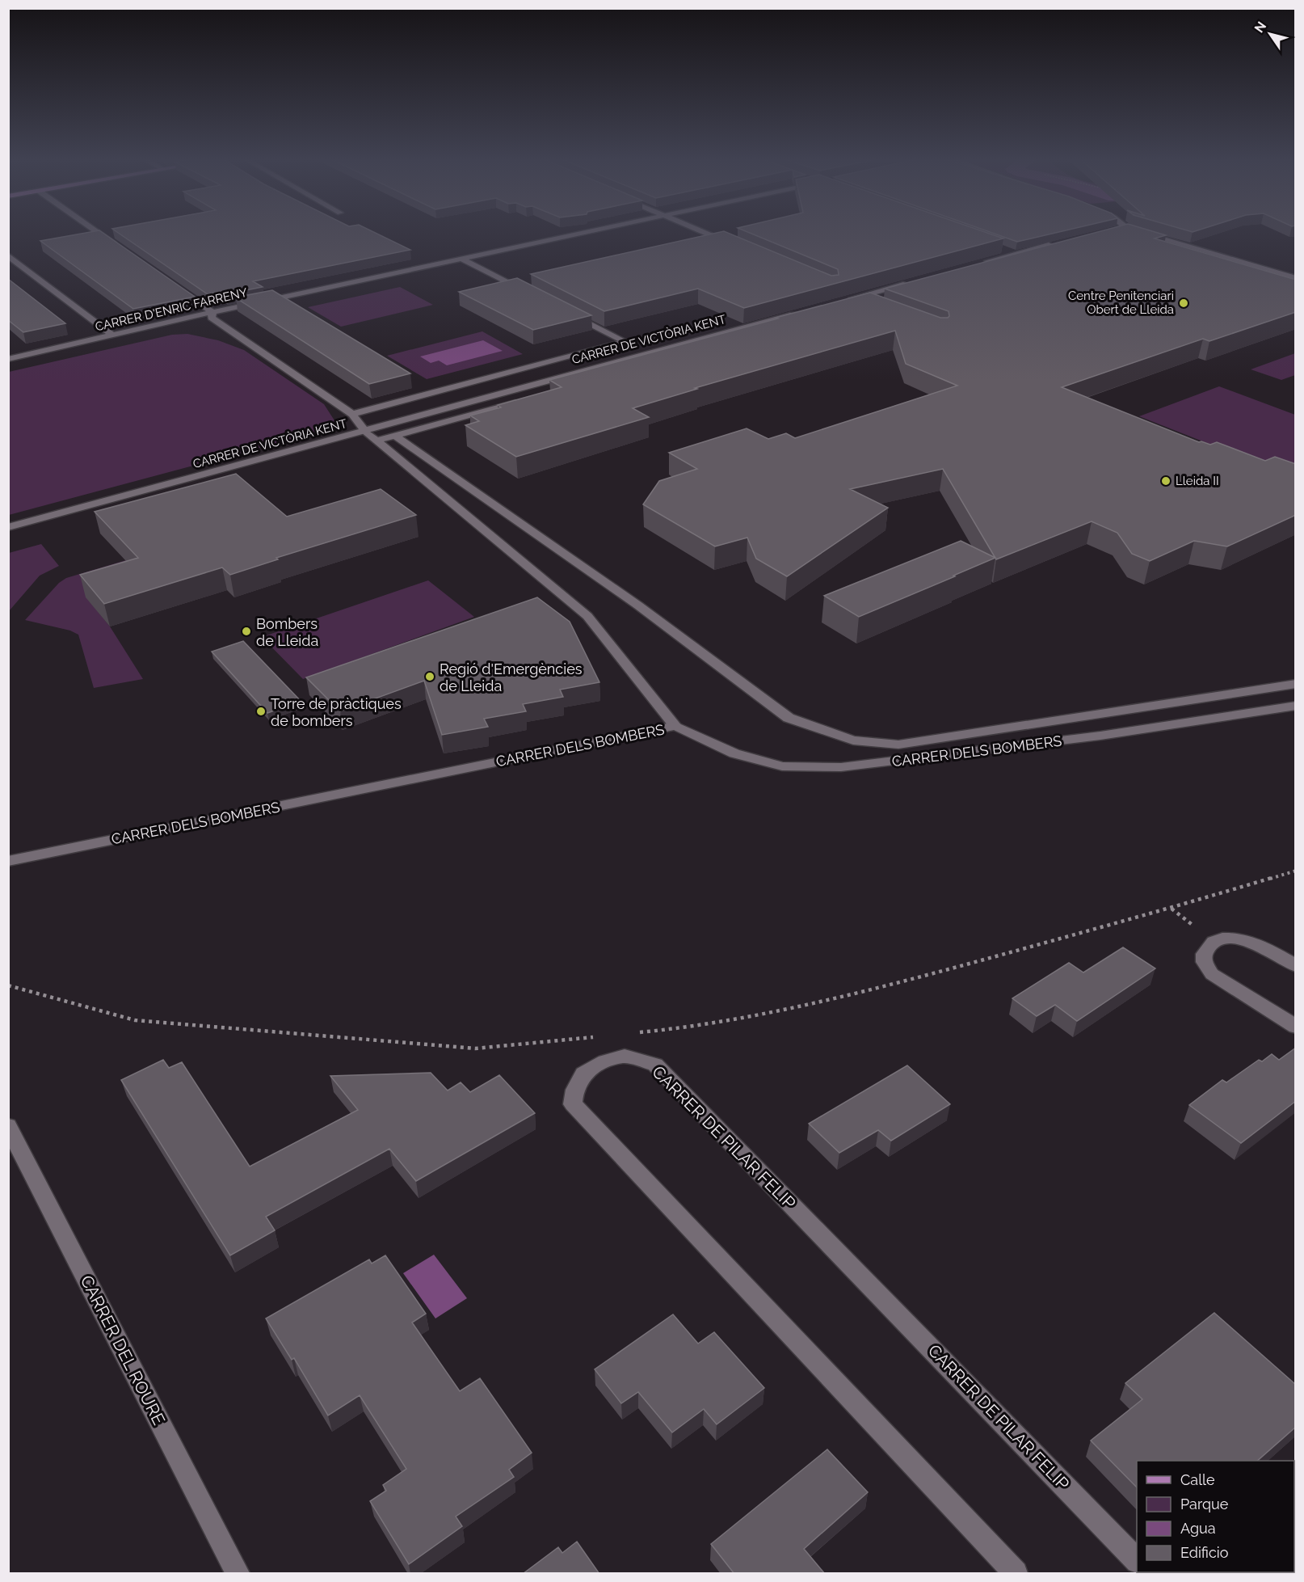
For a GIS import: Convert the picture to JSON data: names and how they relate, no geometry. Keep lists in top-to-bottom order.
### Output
{
  "streets": {
    "street": [
      "CARRER D'ENRIC FARRENY",
      "CARRER DE VICTÒRIA KENT",
      "CARRER DELS BOMBERS",
      "CARRER DE PILAR FELIP",
      "CARRER DEL ROURE"
    ]
  },
  "places": [
    "Centre Penitenciari Obert de Lleida",
    "Lleida II",
    "Bombers de Lleida",
    "Regió d'Emergències de Lleida",
    "Torre de pràctiques de bombers"
  ],
  "legend": [
    "Calle",
    "Parque",
    "Agua",
    "Edificio"
  ],
  "north": "top left"
}
